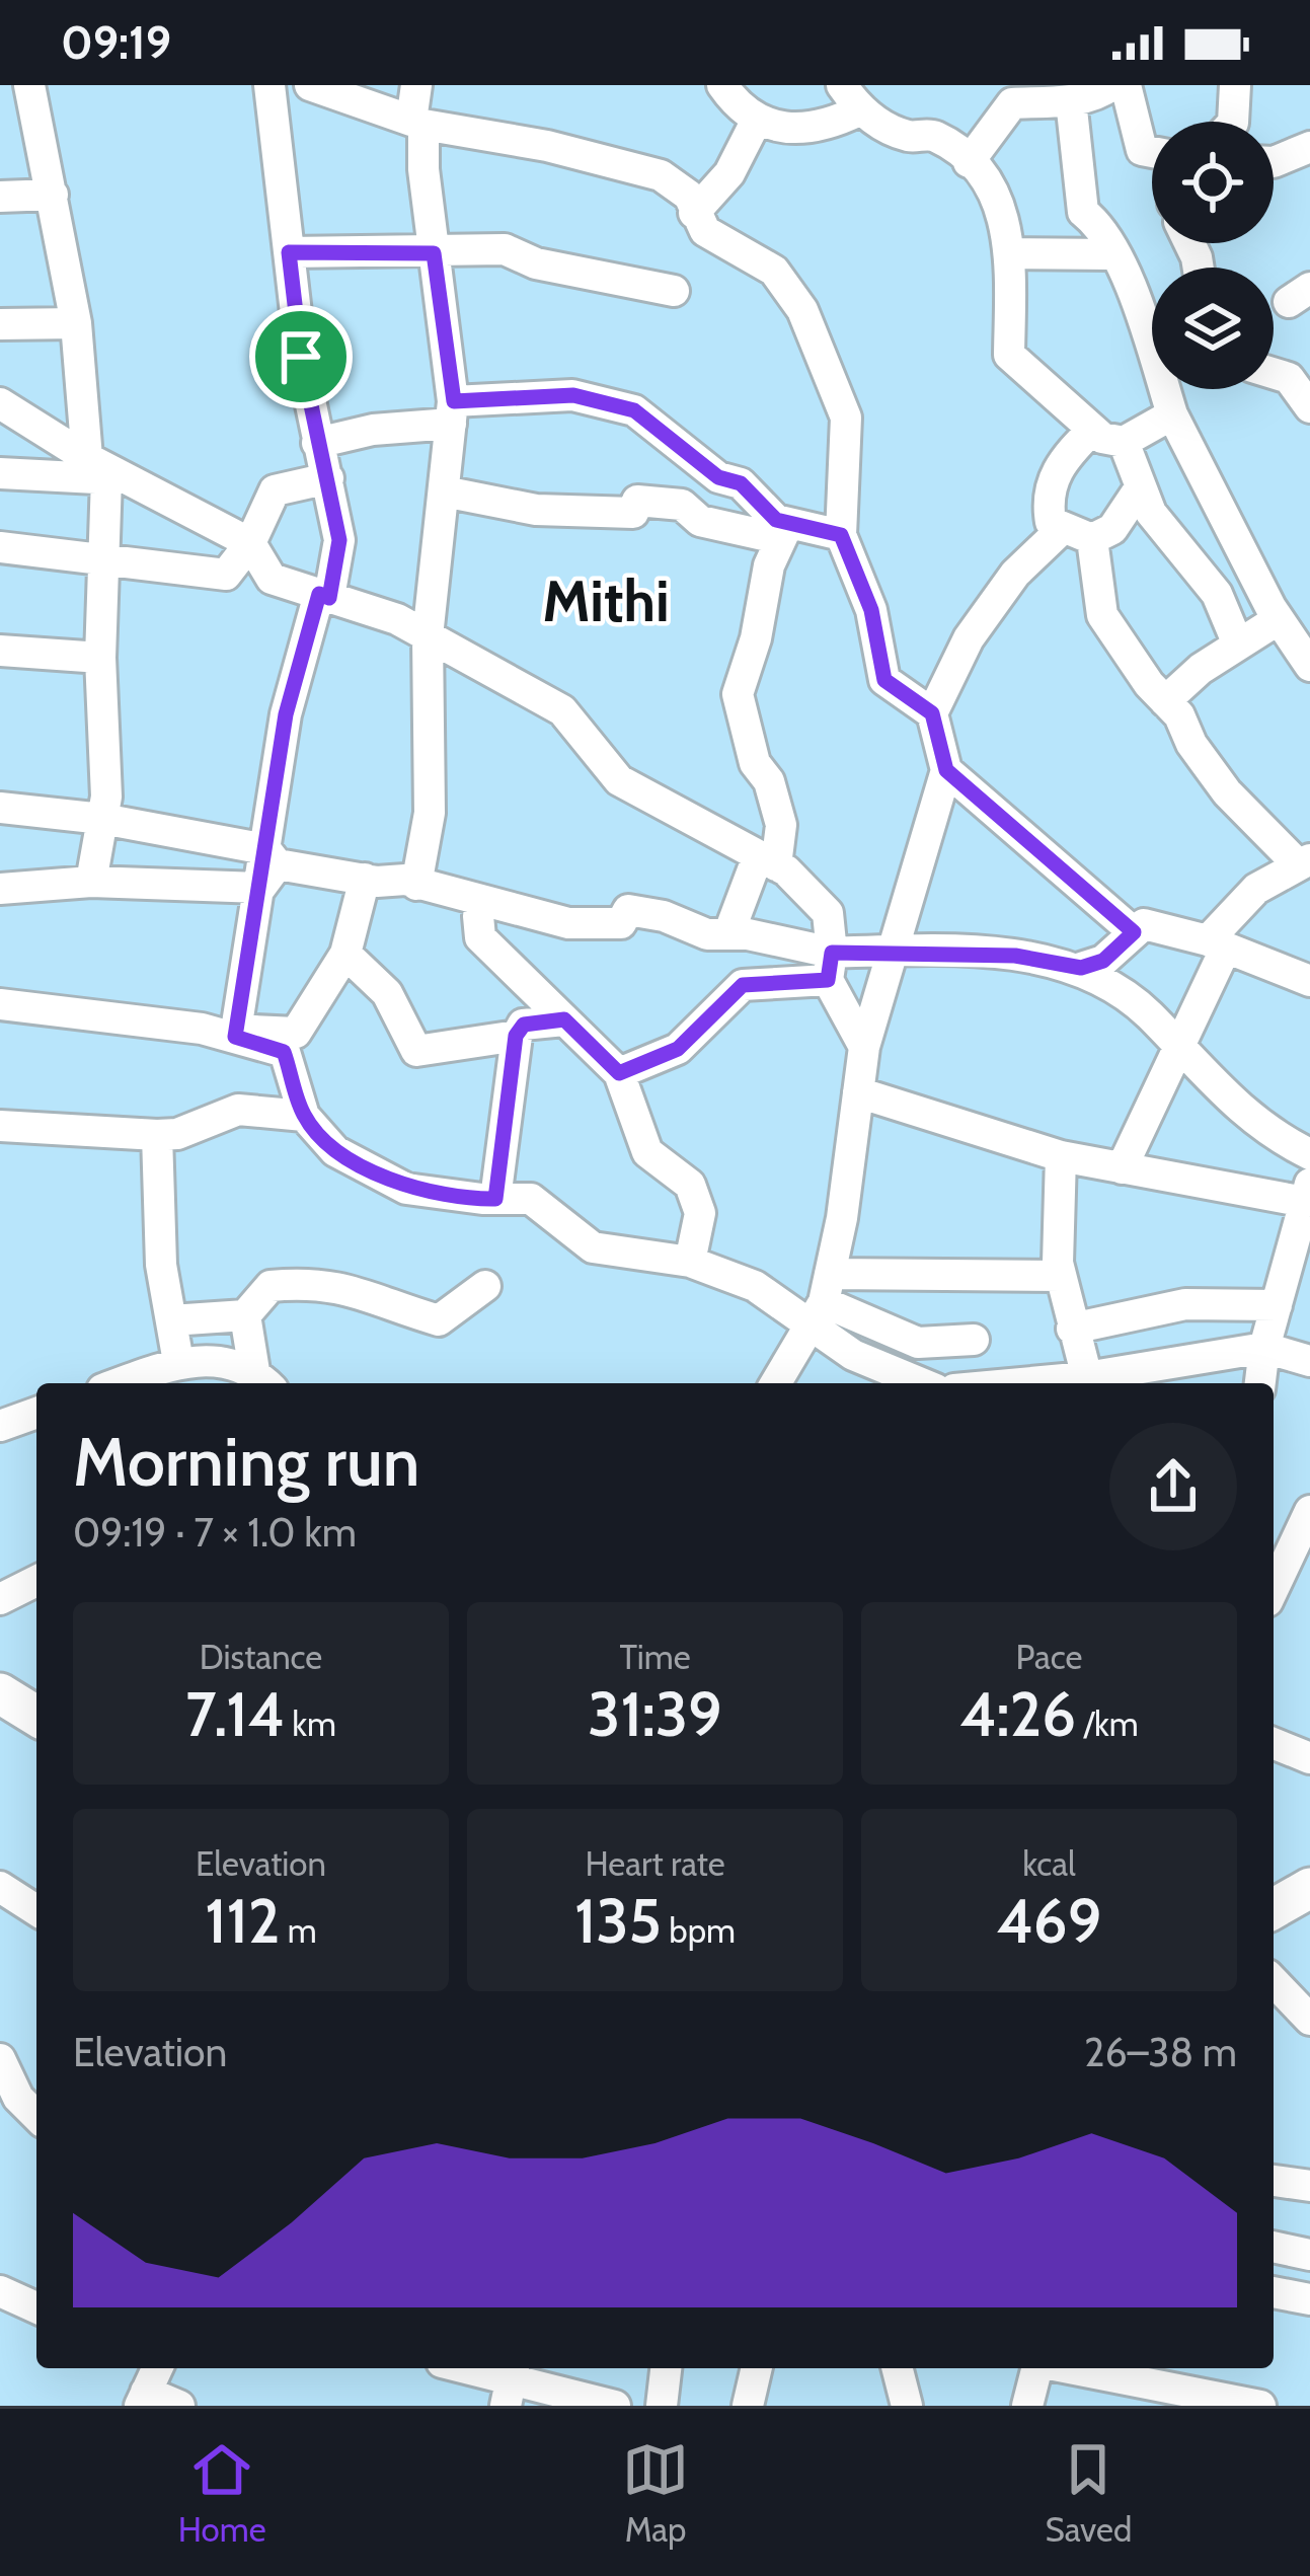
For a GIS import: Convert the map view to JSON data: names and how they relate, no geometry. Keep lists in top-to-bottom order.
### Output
{
  "districts": ["Mithi"],
  "page": {
    "status": "09:19",
    "heading": ["Morning run", "09:19 · 7 × 1.0 km"],
    "stats": [
      ["Distance", "7.14 km"],
      ["Time", "31:39"],
      ["Pace", "4:26 /km"],
      ["Elevation", "112 m"],
      ["Heart rate", "135 bpm"],
      ["kcal", "469"]
    ],
    "chart": ["Elevation", "26–38 m"],
    "tabs": ["Home", "Map", "Saved"]
  }
}
